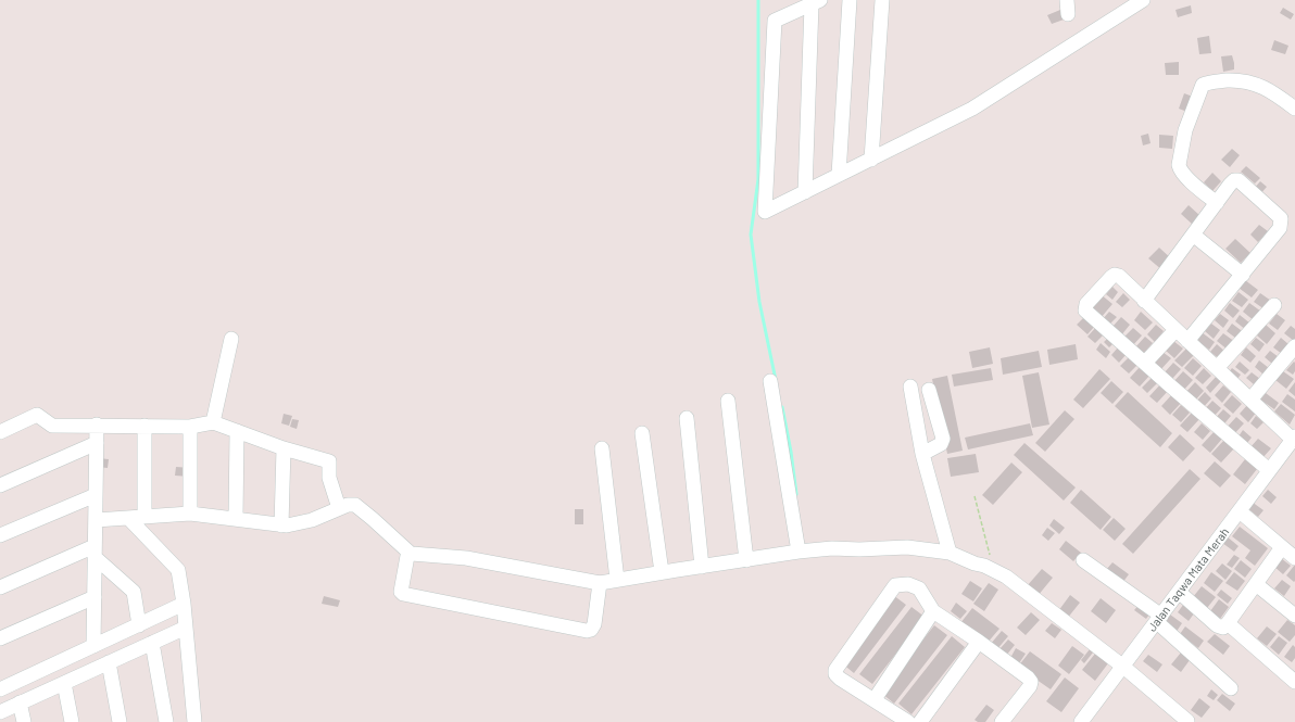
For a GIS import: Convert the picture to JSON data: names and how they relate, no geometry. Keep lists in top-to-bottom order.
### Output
{
  "streets": {
    "street": ["Jalan Taqwa Mata Merah"]
  }
}
